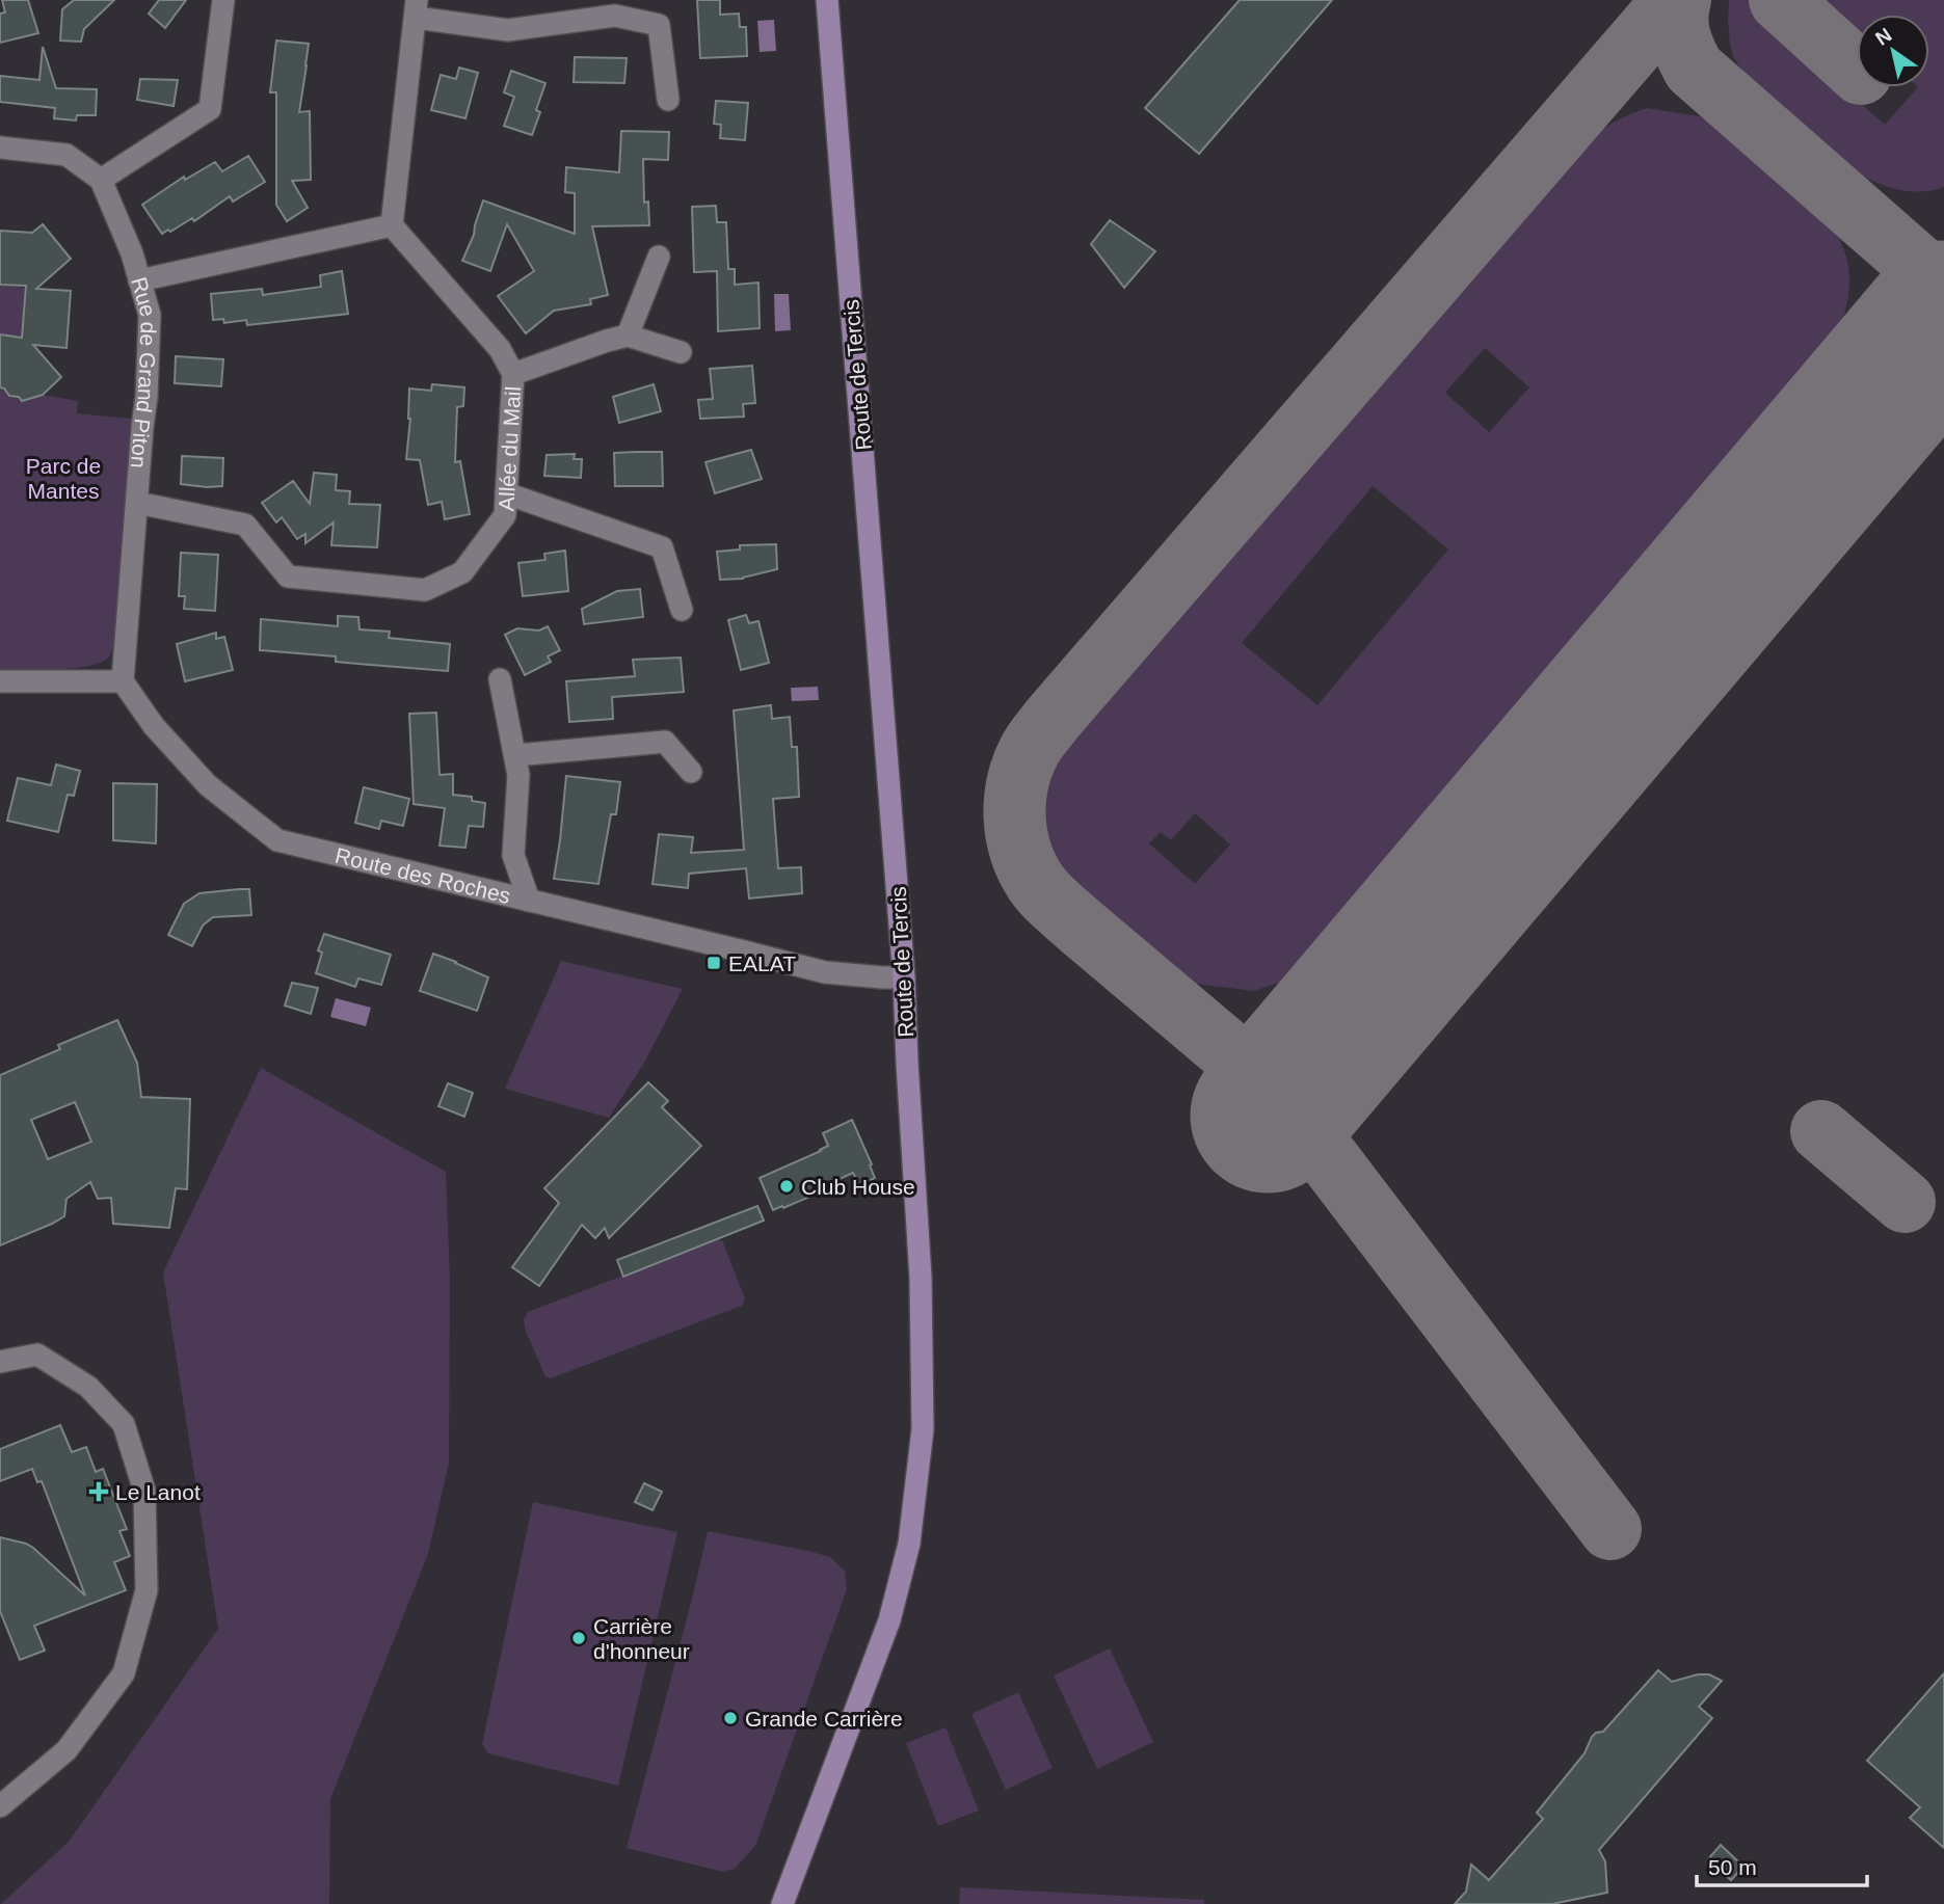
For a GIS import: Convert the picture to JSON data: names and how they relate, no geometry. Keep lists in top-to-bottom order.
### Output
{
  "streets": {
    "main road": ["Route de Tercis"],
    "street": ["Rue de Grand Piton", "Allée du Mail", "Route des Roches"]
  },
  "crossings": [
    ["Rue de Grand Piton", "Allée du Mail"],
    ["Rue de Grand Piton", "Route des Roches"],
    ["Route de Tercis", "Route des Roches"]
  ],
  "parks": ["Parc de Mantes"],
  "places": {
    "transit": ["EALAT"],
    "other": ["Club House", "Carrière d'honneur", "Grande Carrière"],
    "health": ["Le Lanot"]
  },
  "scale_bar": "50 m",
  "north": "top left"
}
